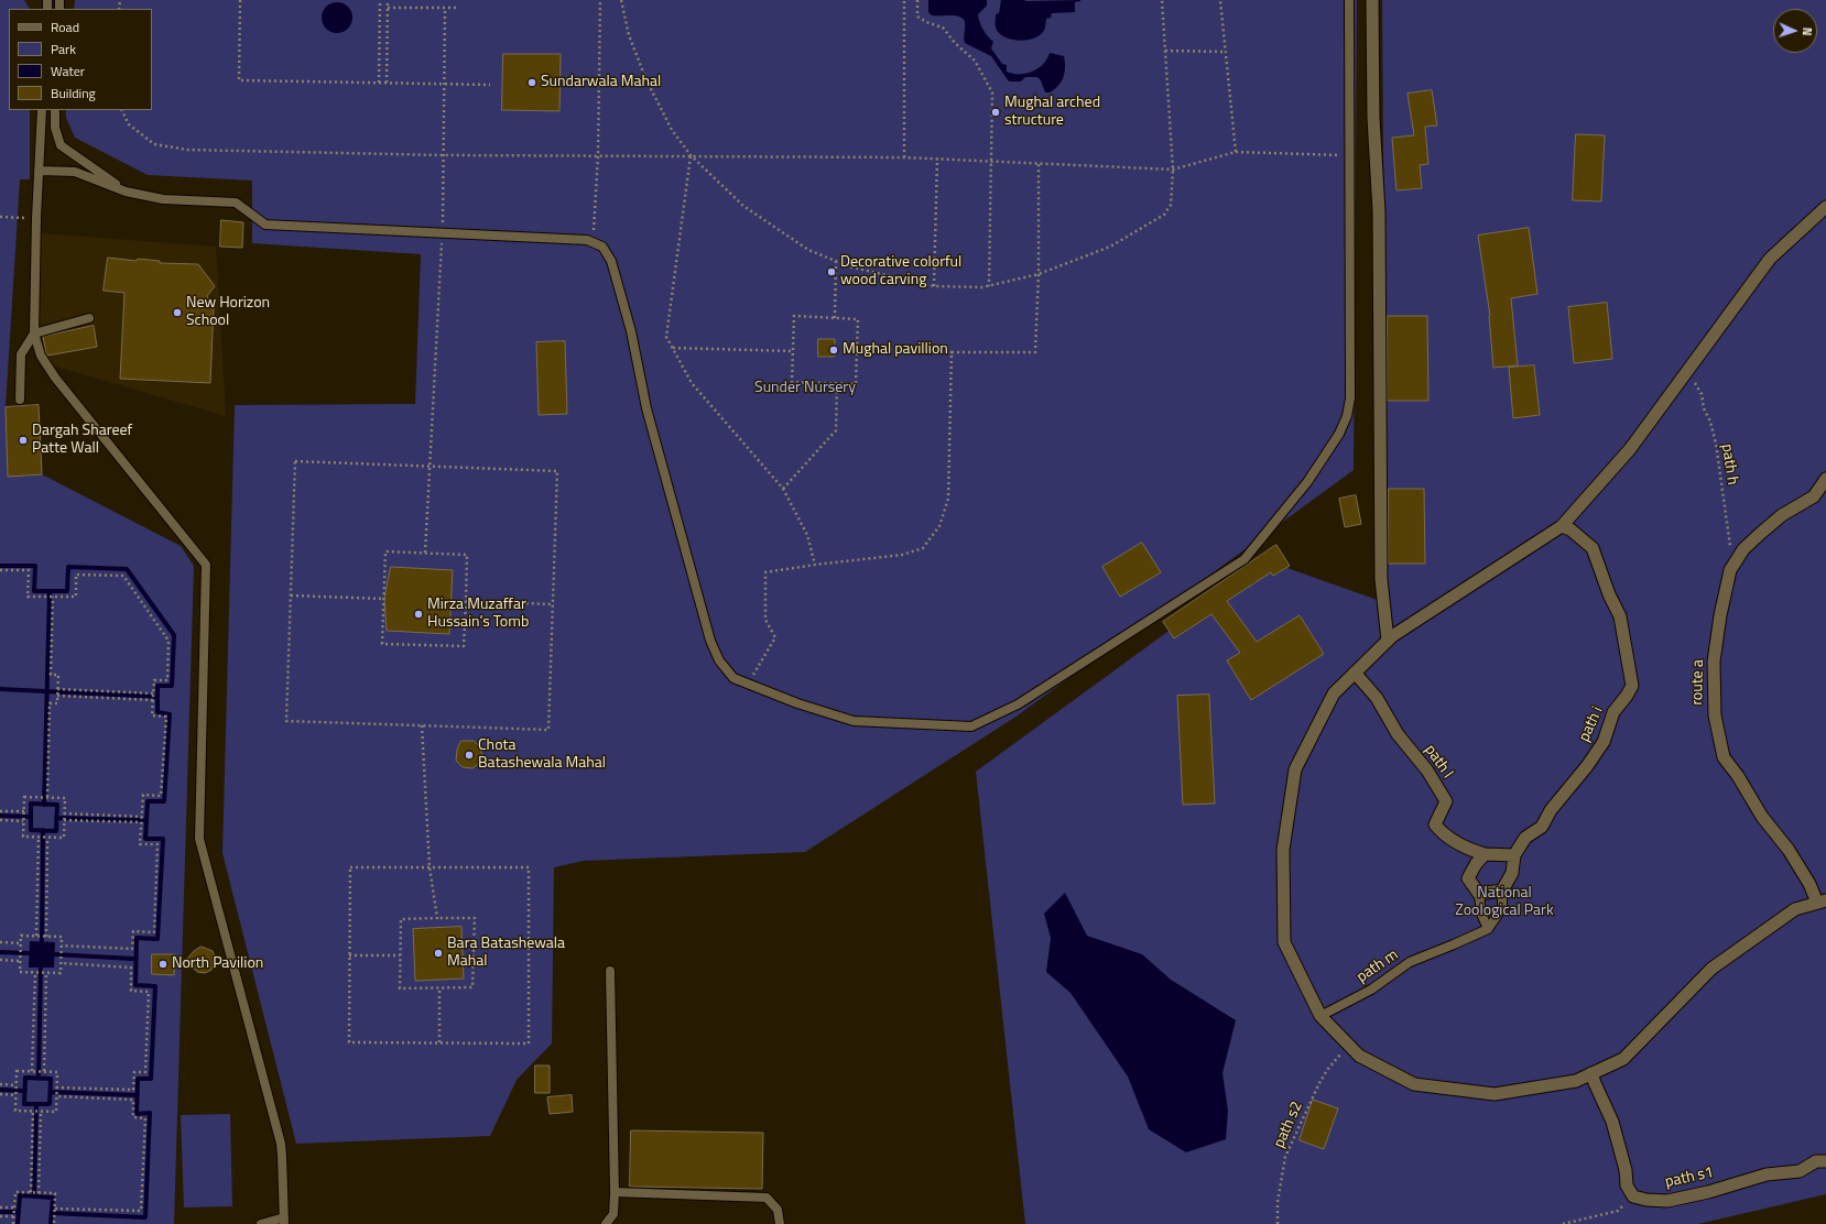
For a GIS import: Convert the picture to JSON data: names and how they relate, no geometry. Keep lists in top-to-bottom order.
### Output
{
  "streets": {
    "street": [
      "route a",
      "path i",
      "path l",
      "path s1"
    ],
    "lane": ["path m"],
    "path": ["path h", "path s2"]
  },
  "crossings": [
    ["path h", "route a"],
    ["path i", "path l"]
  ],
  "parks": ["Sunder Nursery", "National Zoological Park"],
  "places": [
    "Sundarwala Mahal",
    "Mughal arched structure",
    "Decorative colorful wood carving",
    "New Horizon School",
    "Mughal pavillion",
    "Dargah Shareef Patte Wall",
    "Mirza Muzaffar Hussain’s Tomb",
    "Chota Batashewala Mahal",
    "Bara Batashewala Mahal",
    "North Pavilion"
  ],
  "legend": [
    "Road",
    "Park",
    "Water",
    "Building"
  ],
  "north": "right"
}
